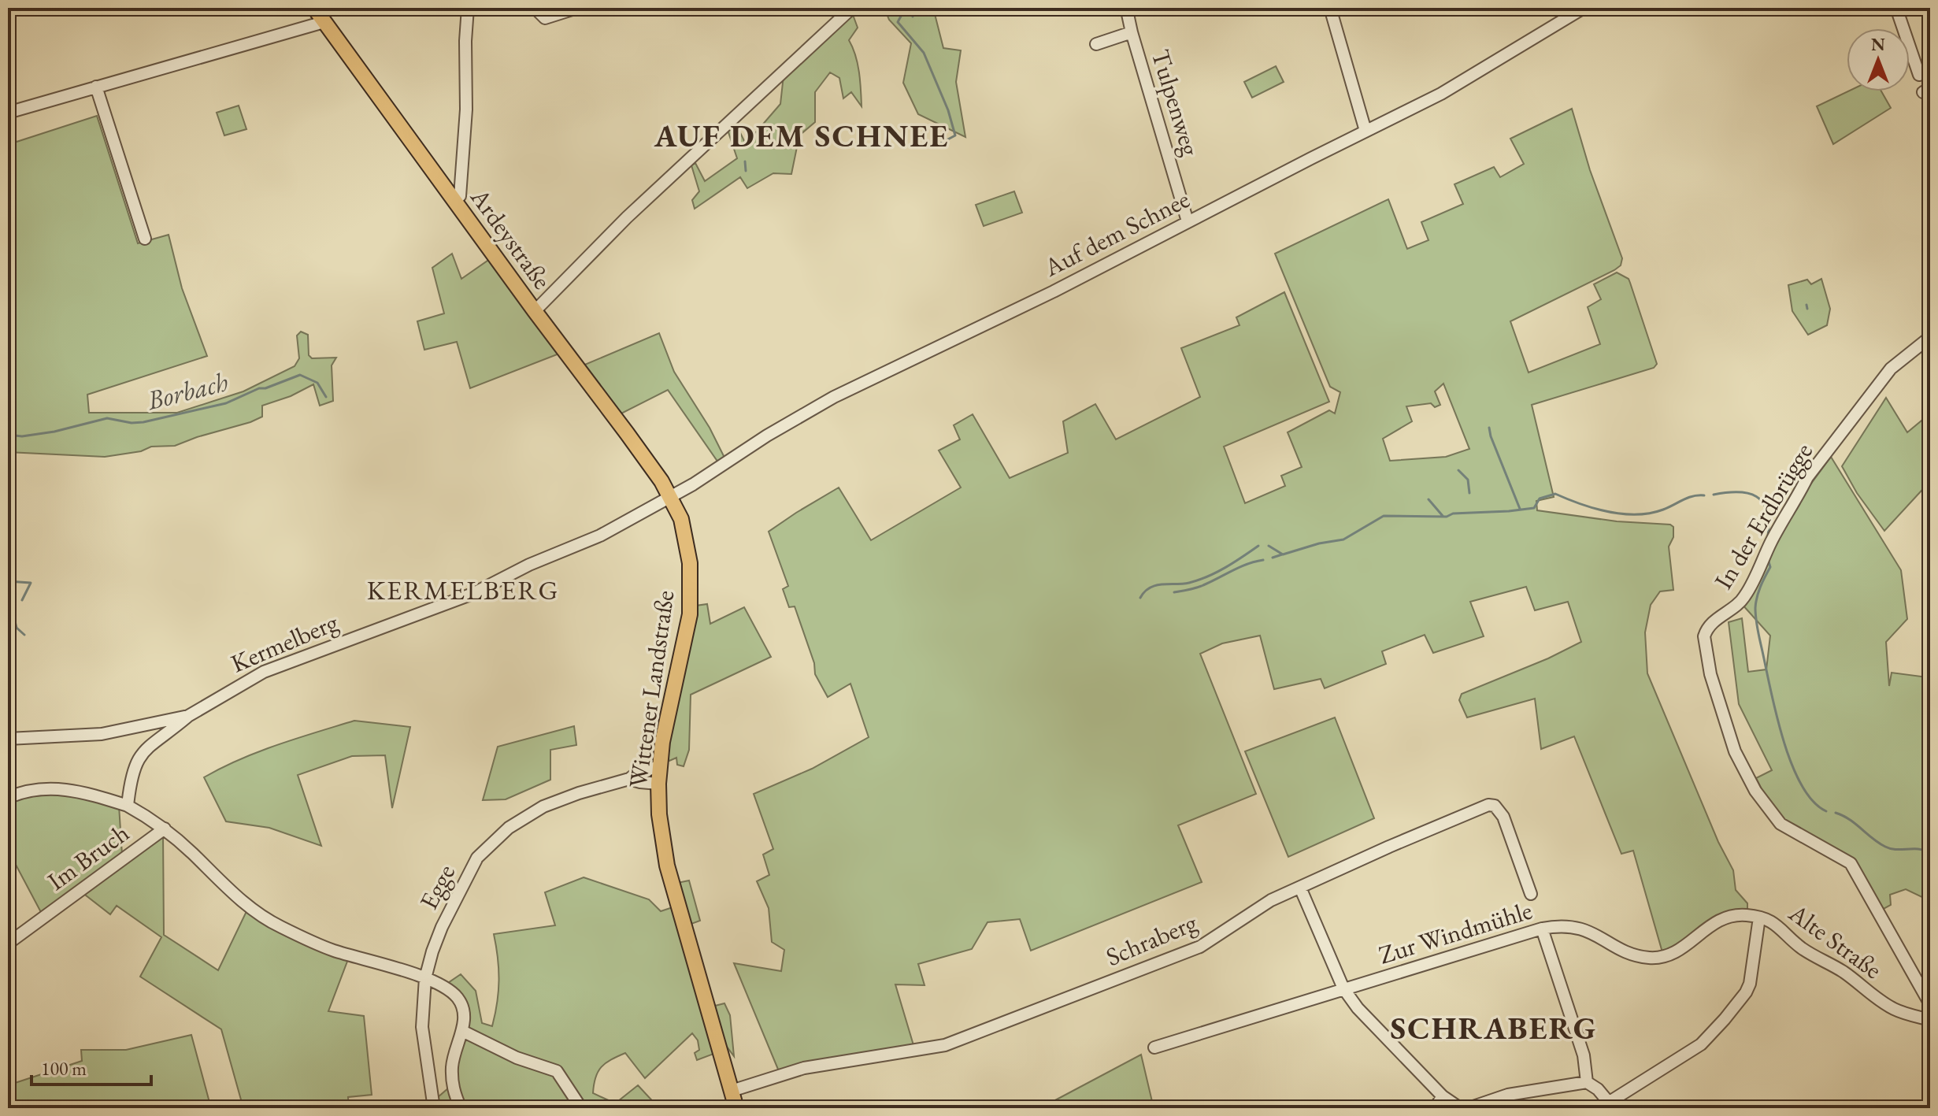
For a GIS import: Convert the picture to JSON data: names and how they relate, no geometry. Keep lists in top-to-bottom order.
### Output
{
  "streets": {
    "main road": ["Ardeystraße", "Wittener Landstraße"],
    "street": [
      "Tulpenweg",
      "Auf dem Schnee",
      "In der Erdbrügge",
      "Kermelberg",
      "Im Bruch",
      "Egge",
      "Zur Windmühle",
      "Schraberg",
      "Alte Straße"
    ]
  },
  "crossings": [
    ["Tulpenweg", "Auf dem Schnee"],
    ["Auf dem Schnee", "Ardeystraße"],
    ["Auf dem Schnee", "Kermelberg"],
    ["Auf dem Schnee", "Wittener Landstraße"],
    ["Ardeystraße", "Kermelberg"],
    ["Ardeystraße", "Wittener Landstraße"],
    ["Kermelberg", "Wittener Landstraße"],
    ["Wittener Landstraße", "Egge"],
    ["Wittener Landstraße", "Schraberg"],
    ["Zur Windmühle", "Alte Straße"]
  ],
  "districts": ["AUF DEM SCHNEE", "KERMELBERG", "SCHRABERG"],
  "water": ["Borbach"],
  "scale_bar": "100 m",
  "north": "top"
}
